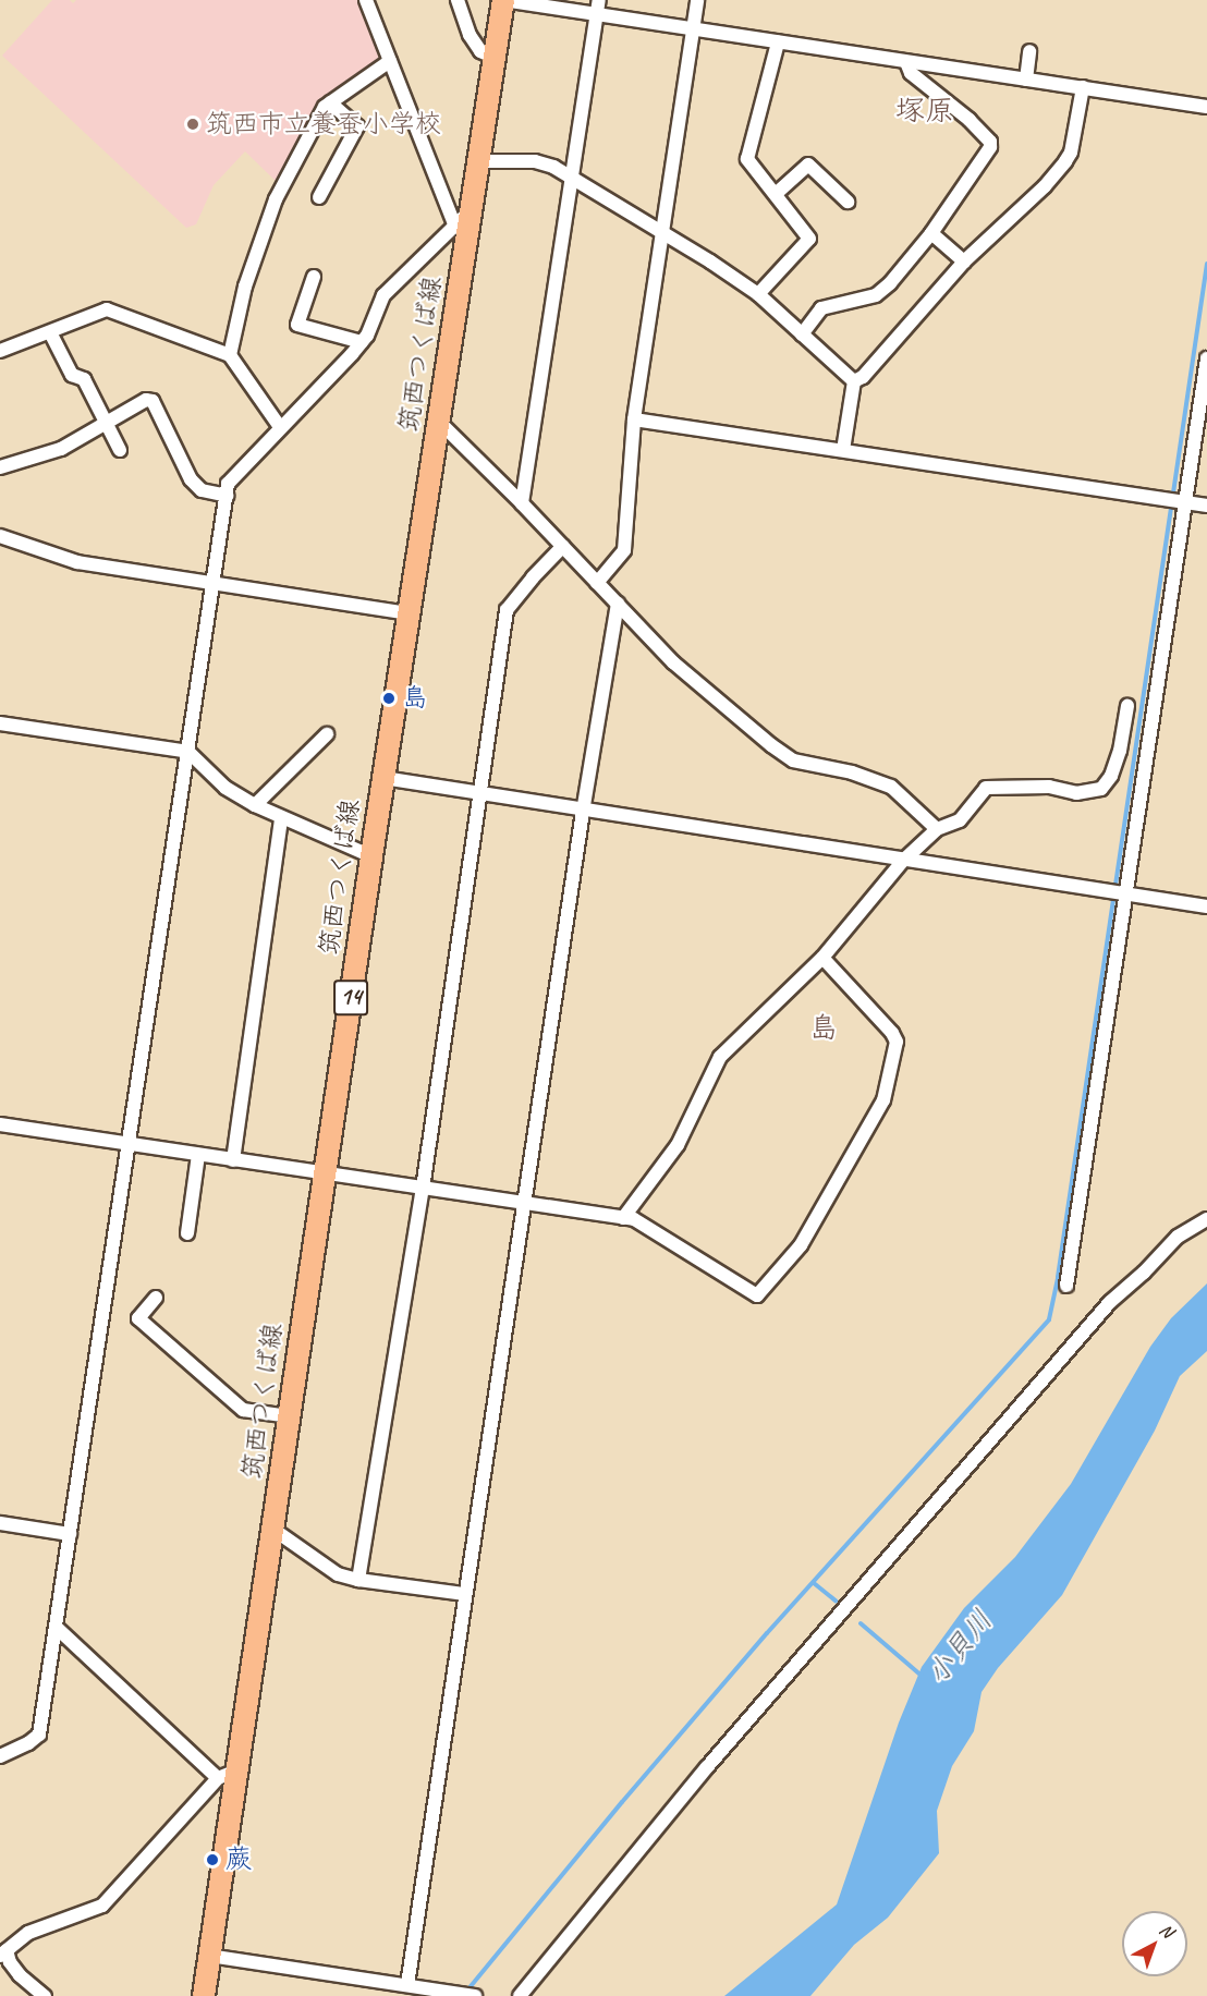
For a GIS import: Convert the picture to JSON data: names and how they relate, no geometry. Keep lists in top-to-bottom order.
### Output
{
  "streets": {
    "main road": ["筑西つくば線", "14"]
  },
  "districts": ["塚原", "島"],
  "water": ["小貝川"],
  "places": ["筑西市立養蚕小学校", "島", "蕨"],
  "north": "top right"
}
